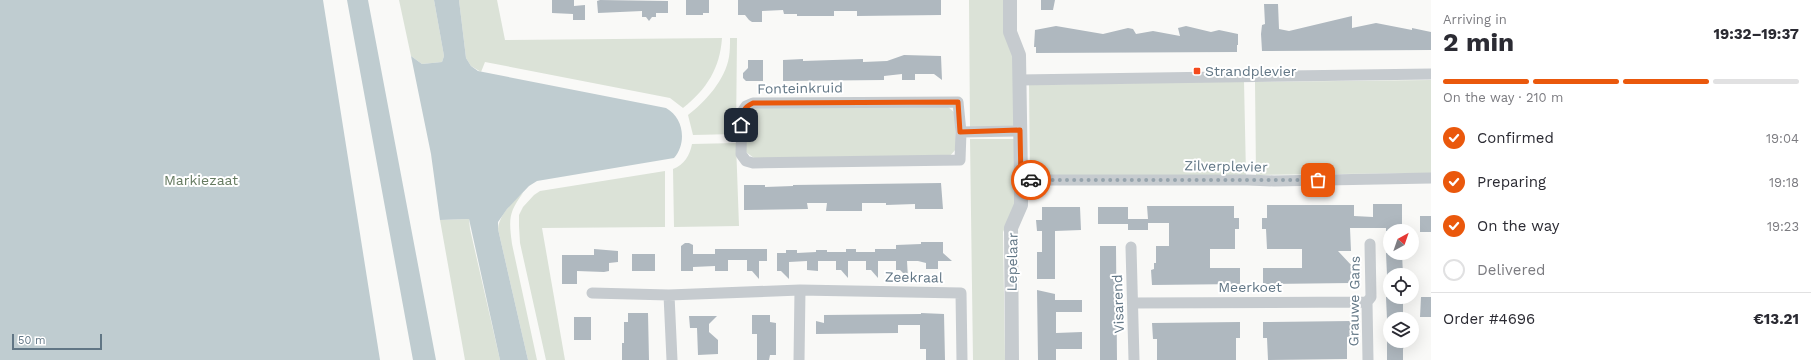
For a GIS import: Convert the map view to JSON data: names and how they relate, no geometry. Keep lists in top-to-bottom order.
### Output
{
  "streets": {
    "street": [
      "Fonteinkruid",
      "Zilverplevier",
      "Lepelaar",
      "Zeekraal",
      "Meerkoet",
      "Grauwe Gans",
      "Visarend"
    ]
  },
  "crossings": [
    ["Zilverplevier", "Lepelaar"],
    ["Meerkoet", "Grauwe Gans"],
    ["Meerkoet", "Visarend"]
  ],
  "parks": ["Markiezaat"],
  "places": {
    "transit": ["Strandplevier"]
  },
  "scale_bar": "50 m",
  "north": "top right",
  "page": {
    "heading": ["2 min", "Arriving in", "19:32–19:37"],
    "panel": ["Order #4696", "€13.21"],
    "bar": "On the way · 210 m",
    "list": [
      ["Confirmed", "19:04"],
      ["Preparing", "19:18"],
      ["On the way", "19:23"],
      "Delivered"
    ],
    "scale": "50 m"
  }
}
